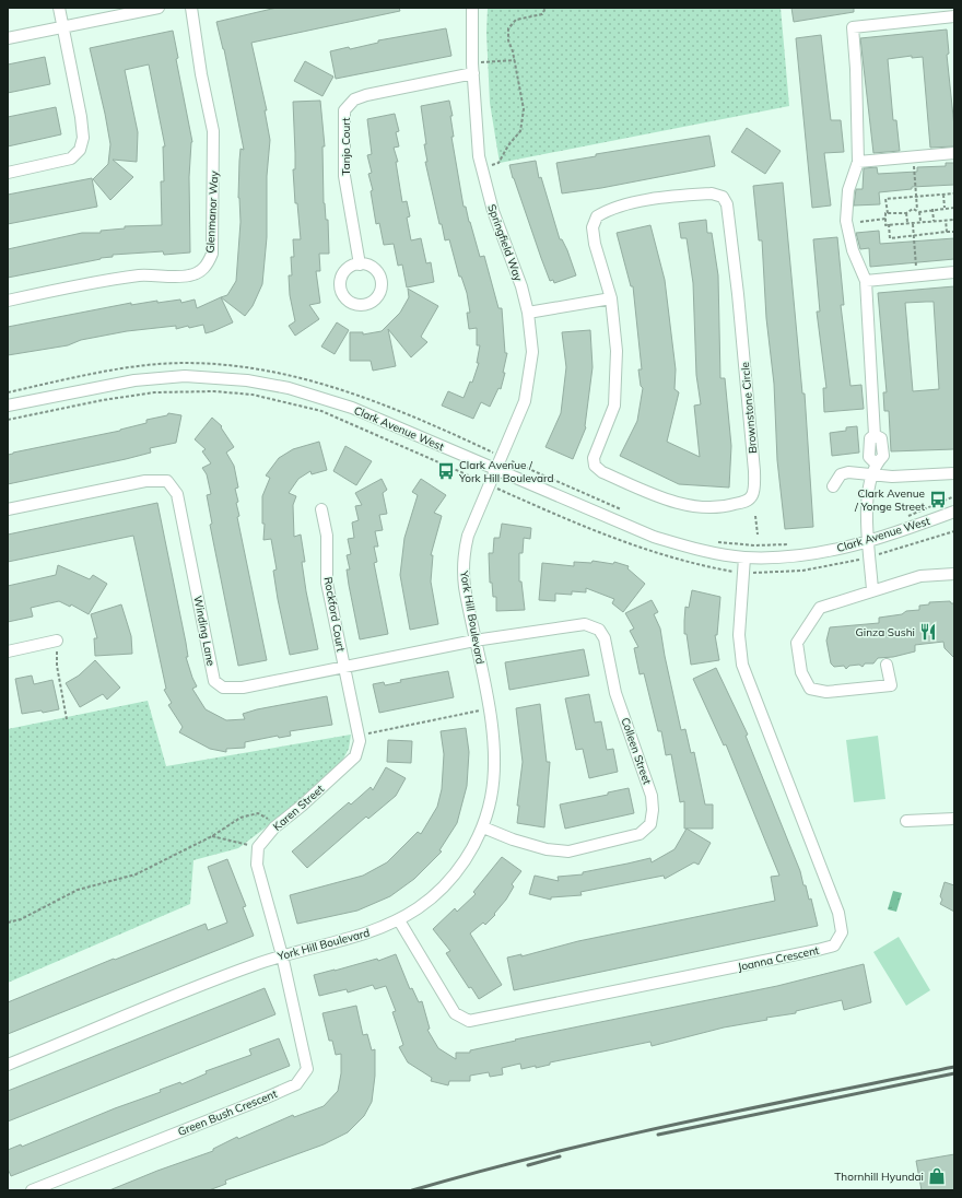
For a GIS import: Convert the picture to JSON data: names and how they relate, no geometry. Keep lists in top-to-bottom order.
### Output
{
  "streets": {
    "street": [
      "Tanjo Court",
      "Glenmanor Way",
      "Springfield Way",
      "Brownstone Circle",
      "Clark Avenue West",
      "Rockford Court",
      "York Hill Boulevard",
      "Winding Lane",
      "Colleen Street",
      "Karen Street",
      "Joanna Crescent",
      "Green Bush Crescent"
    ]
  },
  "crossings": [
    ["Tanjo Court", "Springfield Way"],
    ["Springfield Way", "Clark Avenue West"],
    ["Springfield Way", "York Hill Boulevard"],
    ["Clark Avenue West", "York Hill Boulevard"],
    ["Clark Avenue West", "Joanna Crescent"],
    ["Rockford Court", "Winding Lane"],
    ["Rockford Court", "Karen Street"],
    ["York Hill Boulevard", "Winding Lane"],
    ["York Hill Boulevard", "Colleen Street"],
    ["York Hill Boulevard", "Joanna Crescent"],
    ["York Hill Boulevard", "Green Bush Crescent"],
    ["Winding Lane", "Colleen Street"],
    ["Winding Lane", "Karen Street"]
  ],
  "places": {
    "bus stop": ["Clark Avenue / York Hill Boulevard", "Clark Avenue / Yonge Street"],
    "restaurant": ["Ginza Sushi"],
    "shop": ["Thornhill Hyundai"]
  }
}
